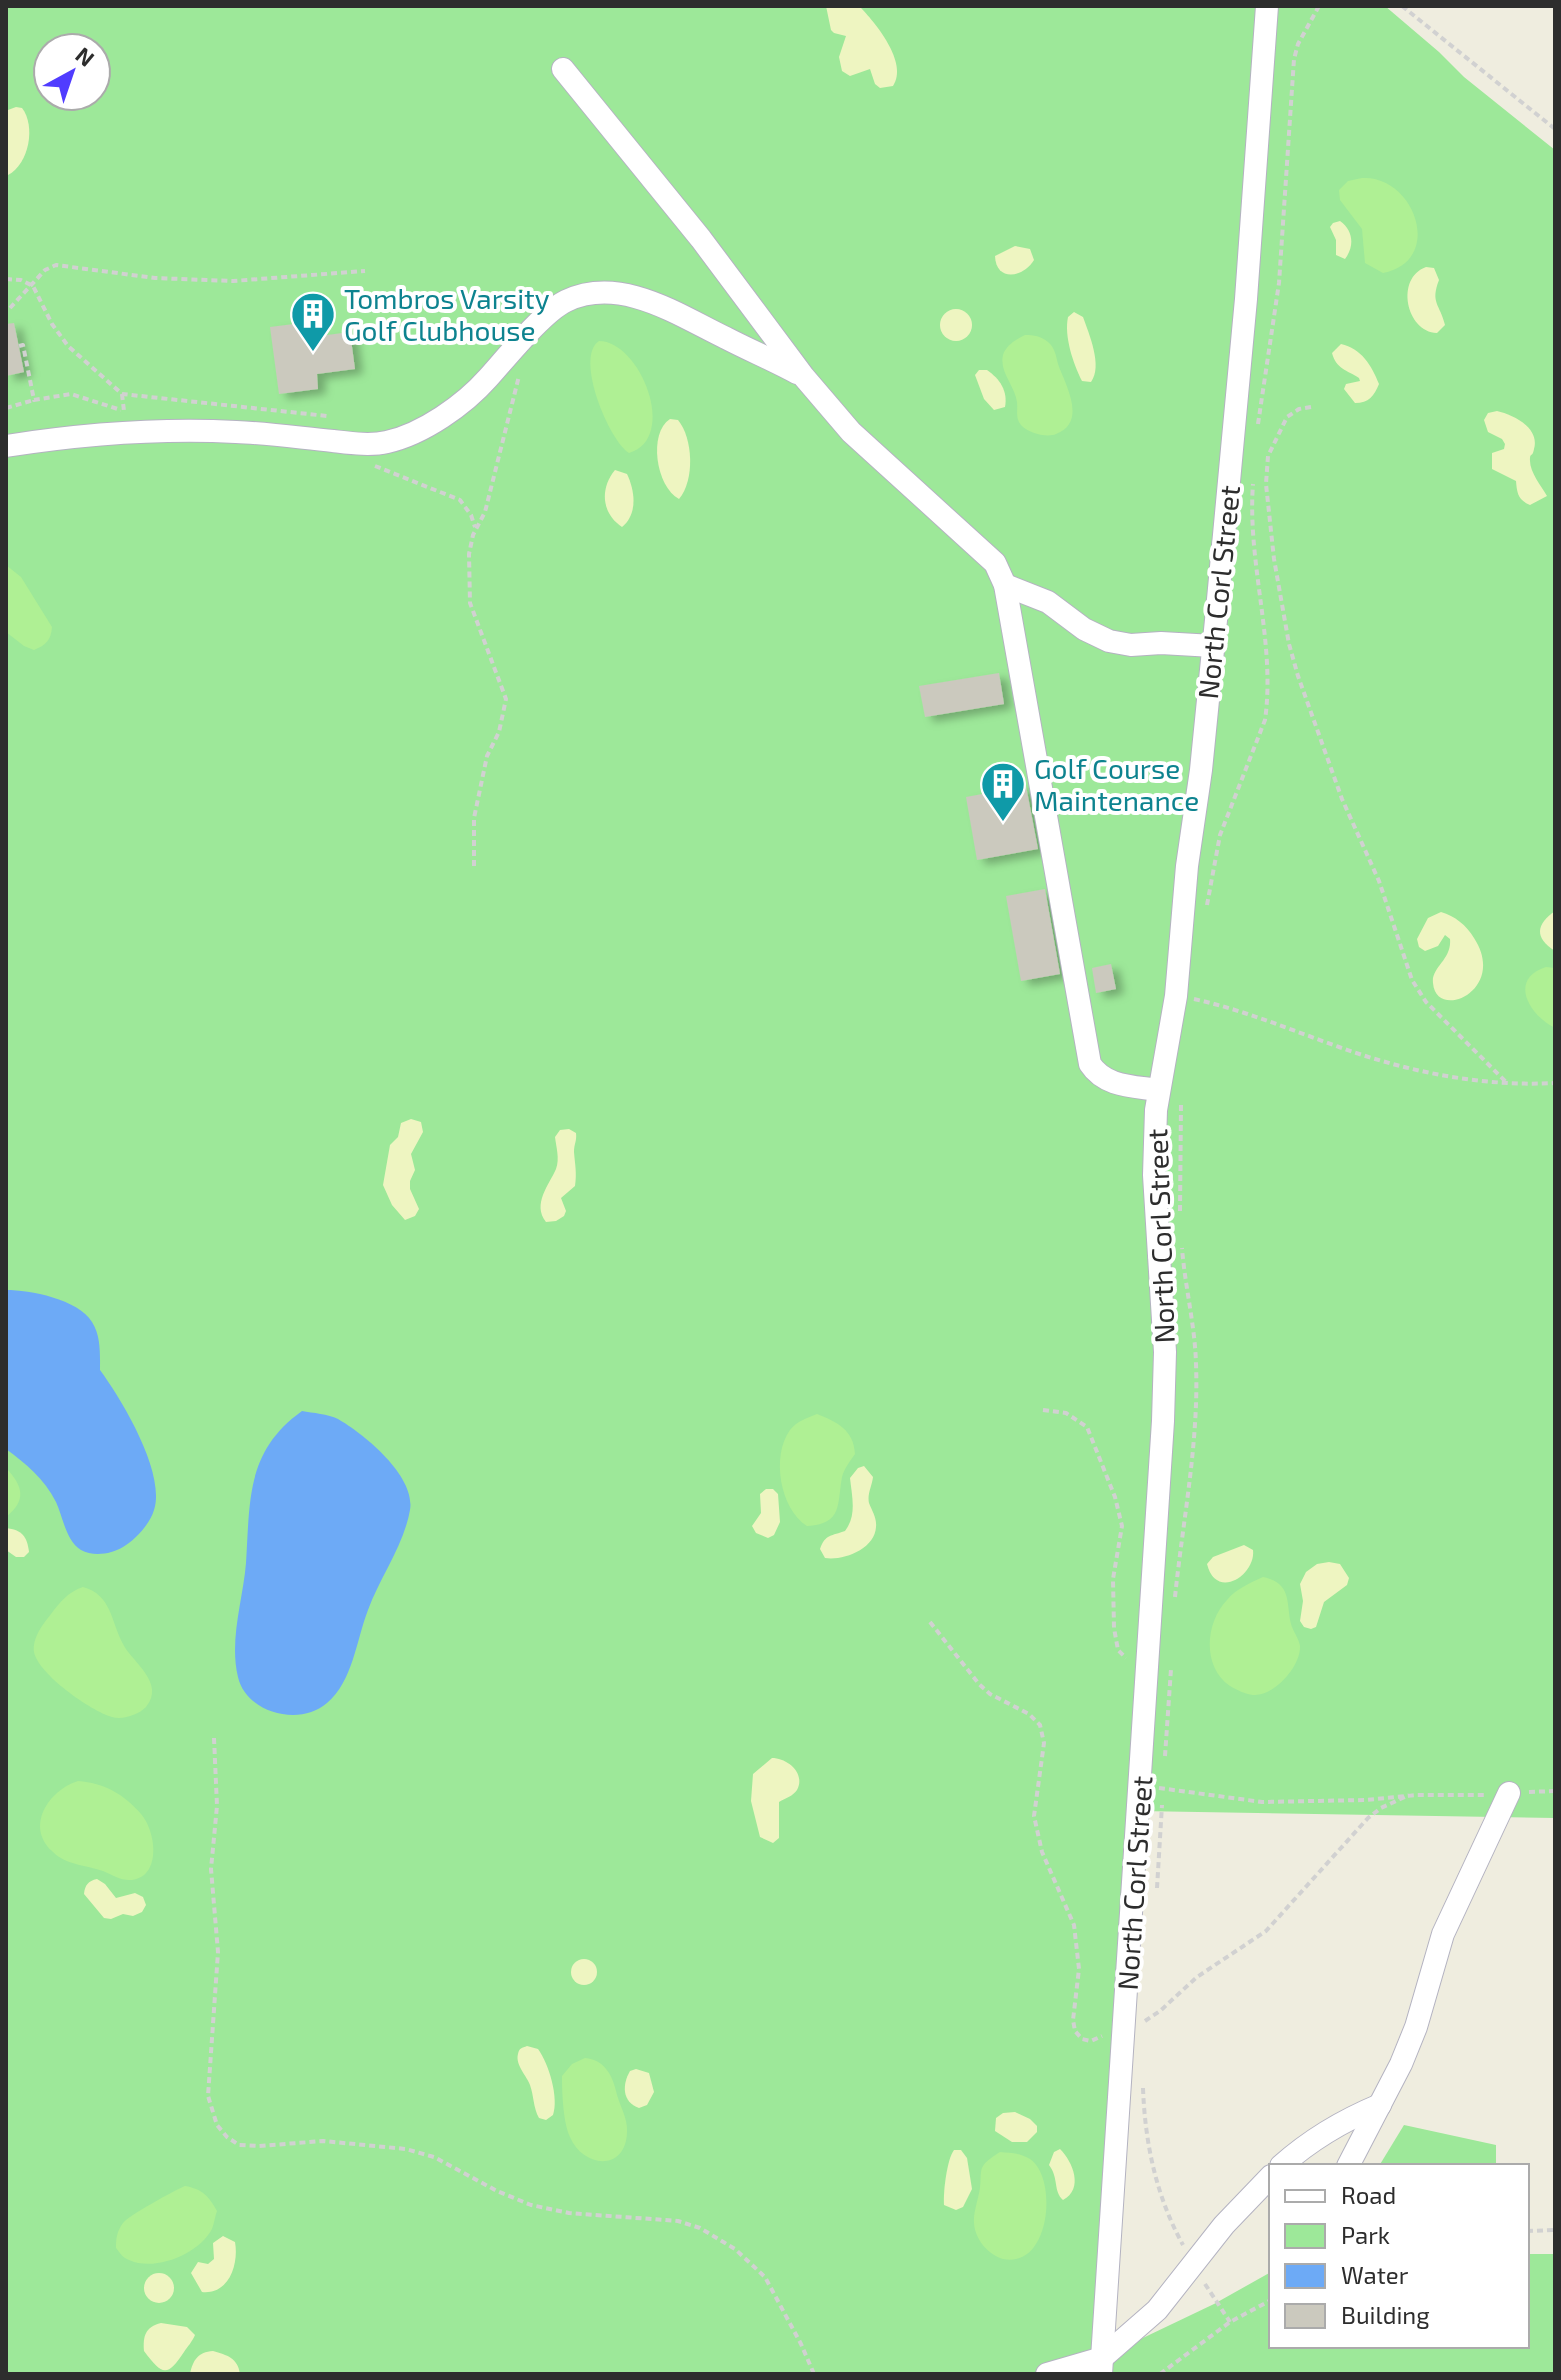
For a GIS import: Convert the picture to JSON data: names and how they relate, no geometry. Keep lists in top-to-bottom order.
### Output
{
  "streets": {
    "street": ["North Corl Street"]
  },
  "places": {
    "building": ["Tombros Varsity Golf Clubhouse", "Golf Course Maintenance"]
  },
  "legend": [
    "Road",
    "Park",
    "Water",
    "Building"
  ],
  "north": "top right"
}
